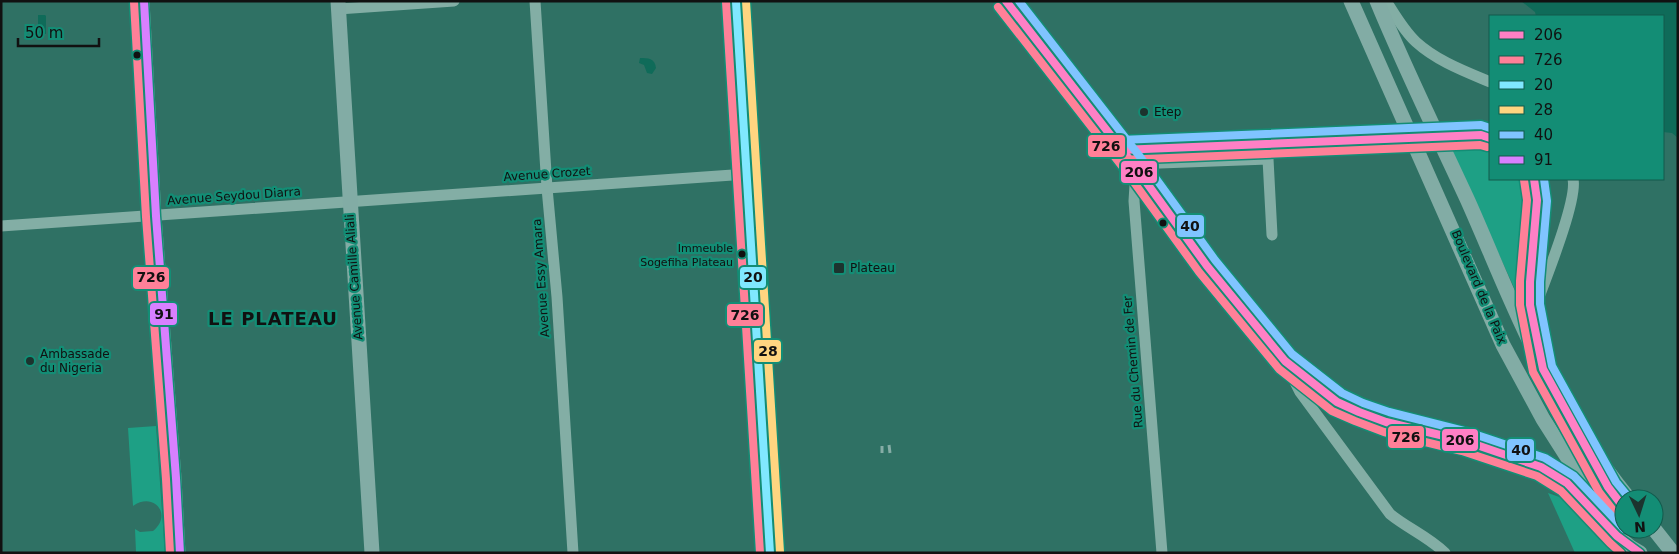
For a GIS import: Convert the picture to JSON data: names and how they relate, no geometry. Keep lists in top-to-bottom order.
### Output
{
  "streets": {
    "main road": ["Avenue Camille Aliali", "Boulevard de la Paix"],
    "street": [
      "Avenue Crozet",
      "Avenue Seydou Diarra",
      "Avenue Essy Amara",
      "Rue du Chemin de Fer"
    ]
  },
  "crossings": [
    ["Avenue Crozet", "Avenue Seydou Diarra"],
    ["Avenue Crozet", "Avenue Camille Aliali"],
    ["Avenue Crozet", "Avenue Essy Amara"],
    ["Avenue Seydou Diarra", "Avenue Camille Aliali"]
  ],
  "districts": ["LE PLATEAU"],
  "places": {
    "other": ["Etep", "Immeuble Sogefiha Plateau", "Ambassade du Nigeria"],
    "transit": ["Plateau"]
  },
  "lines": [
    "transit line 206",
    "transit line 28",
    "transit line 40",
    "transit line 91",
    "transit line 726",
    "transit line 20"
  ],
  "legend": [
    "206",
    "726",
    "20",
    "28",
    "40",
    "91"
  ],
  "scale_bar": "50 m",
  "north": "bottom"
}
